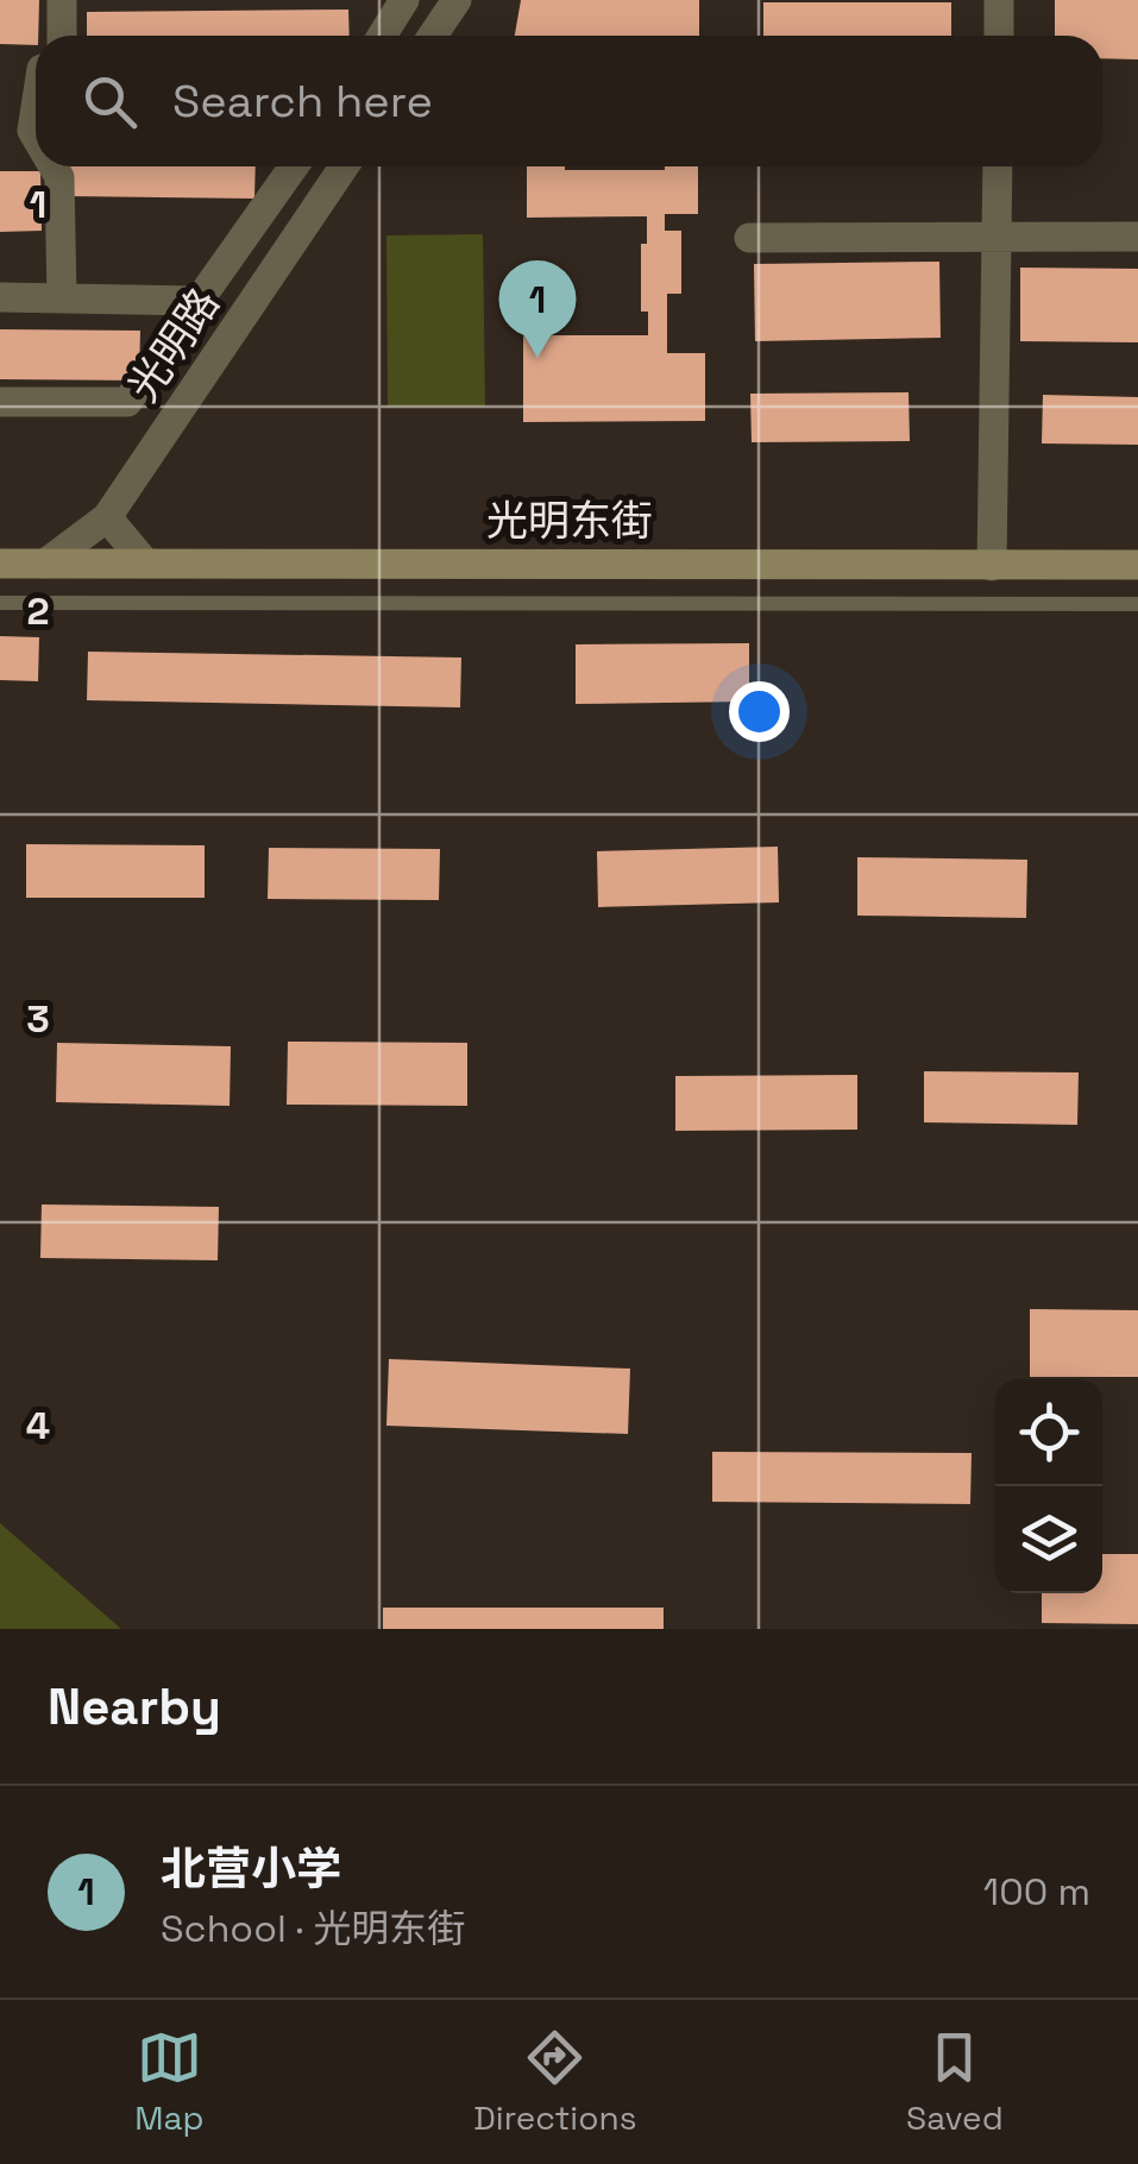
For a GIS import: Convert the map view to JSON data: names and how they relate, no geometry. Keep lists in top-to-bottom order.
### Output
{
  "streets": {
    "main road": ["光明东街"],
    "street": ["光明路"]
  },
  "crossings": [
    ["光明路", "光明东街"]
  ],
  "page": {
    "search": "Search here",
    "pins": "1",
    "heading": "Nearby",
    "list": [
      {
        "mark": "1",
        "name": "北营小学",
        "note": "School · 光明东街",
        "value": "100 m"
      }
    ],
    "nav": ["Map", "Directions", "Saved"]
  },
  "grid": {
    "rows": [
      "1",
      "2",
      "3",
      "4"
    ]
  }
}
